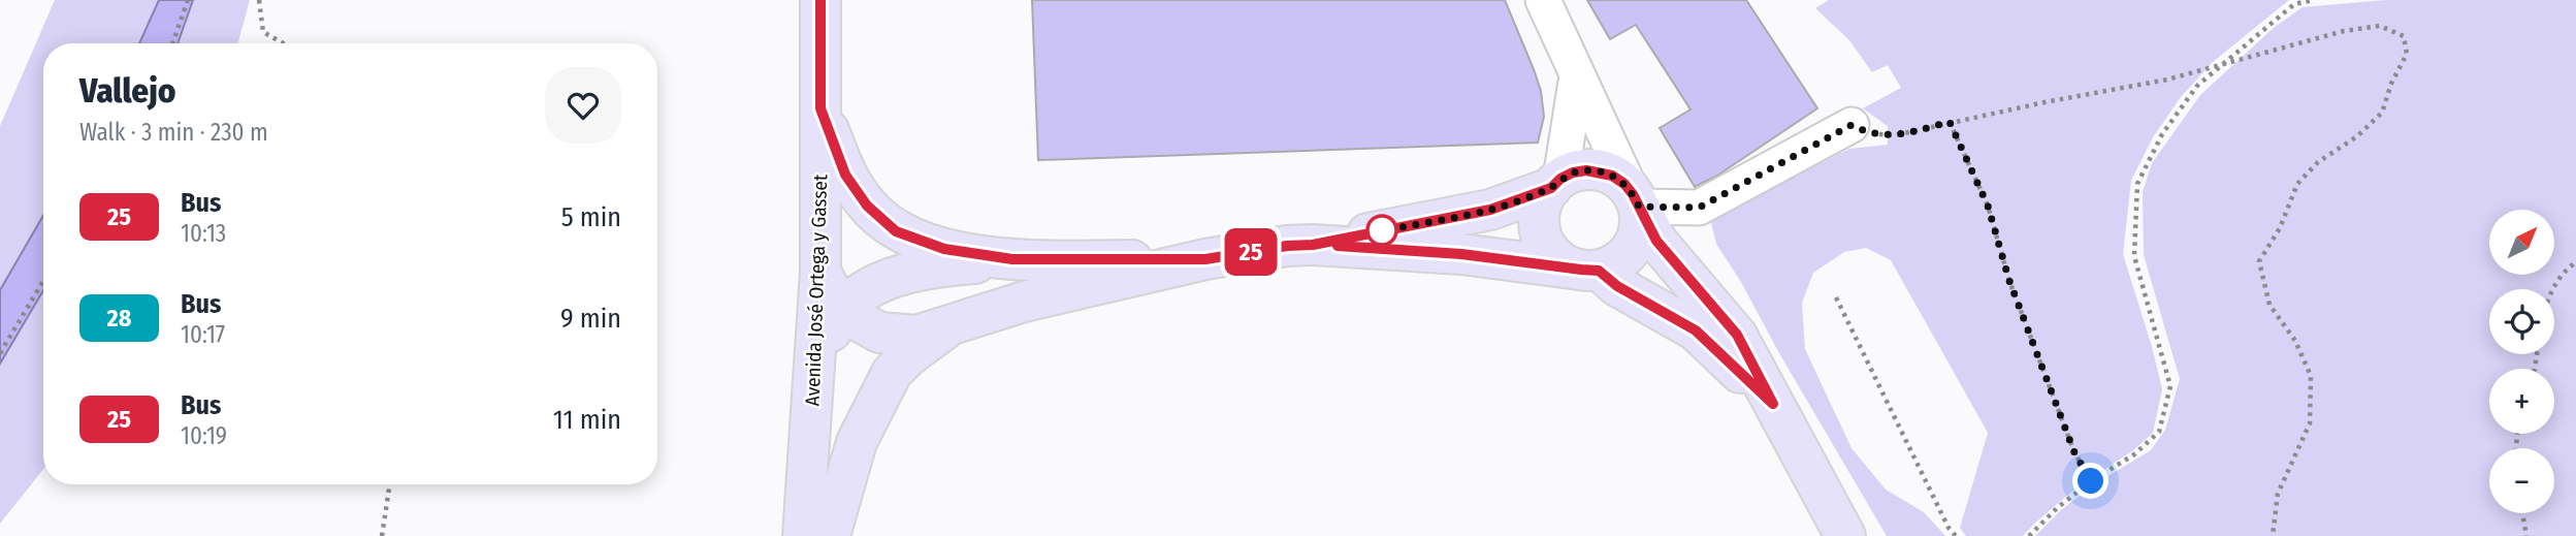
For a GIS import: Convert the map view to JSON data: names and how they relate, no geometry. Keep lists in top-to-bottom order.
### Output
{
  "streets": {
    "main road": ["Avenida José Ortega y Gasset"]
  },
  "lines": ["bus line 25"],
  "north": "top right",
  "page": {
    "on_map": "25",
    "heading": ["Vallejo", "Walk · 3 min · 230 m"],
    "list": [
      {
        "mark": "25",
        "name": "Bus",
        "note": "10:13",
        "value": "5 min"
      },
      {
        "mark": "28",
        "name": "Bus",
        "note": "10:17",
        "value": "9 min"
      },
      {
        "mark": "25",
        "name": "Bus",
        "note": "10:19",
        "value": "11 min"
      }
    ],
    "map_buttons": ["+", "−"]
  }
}
